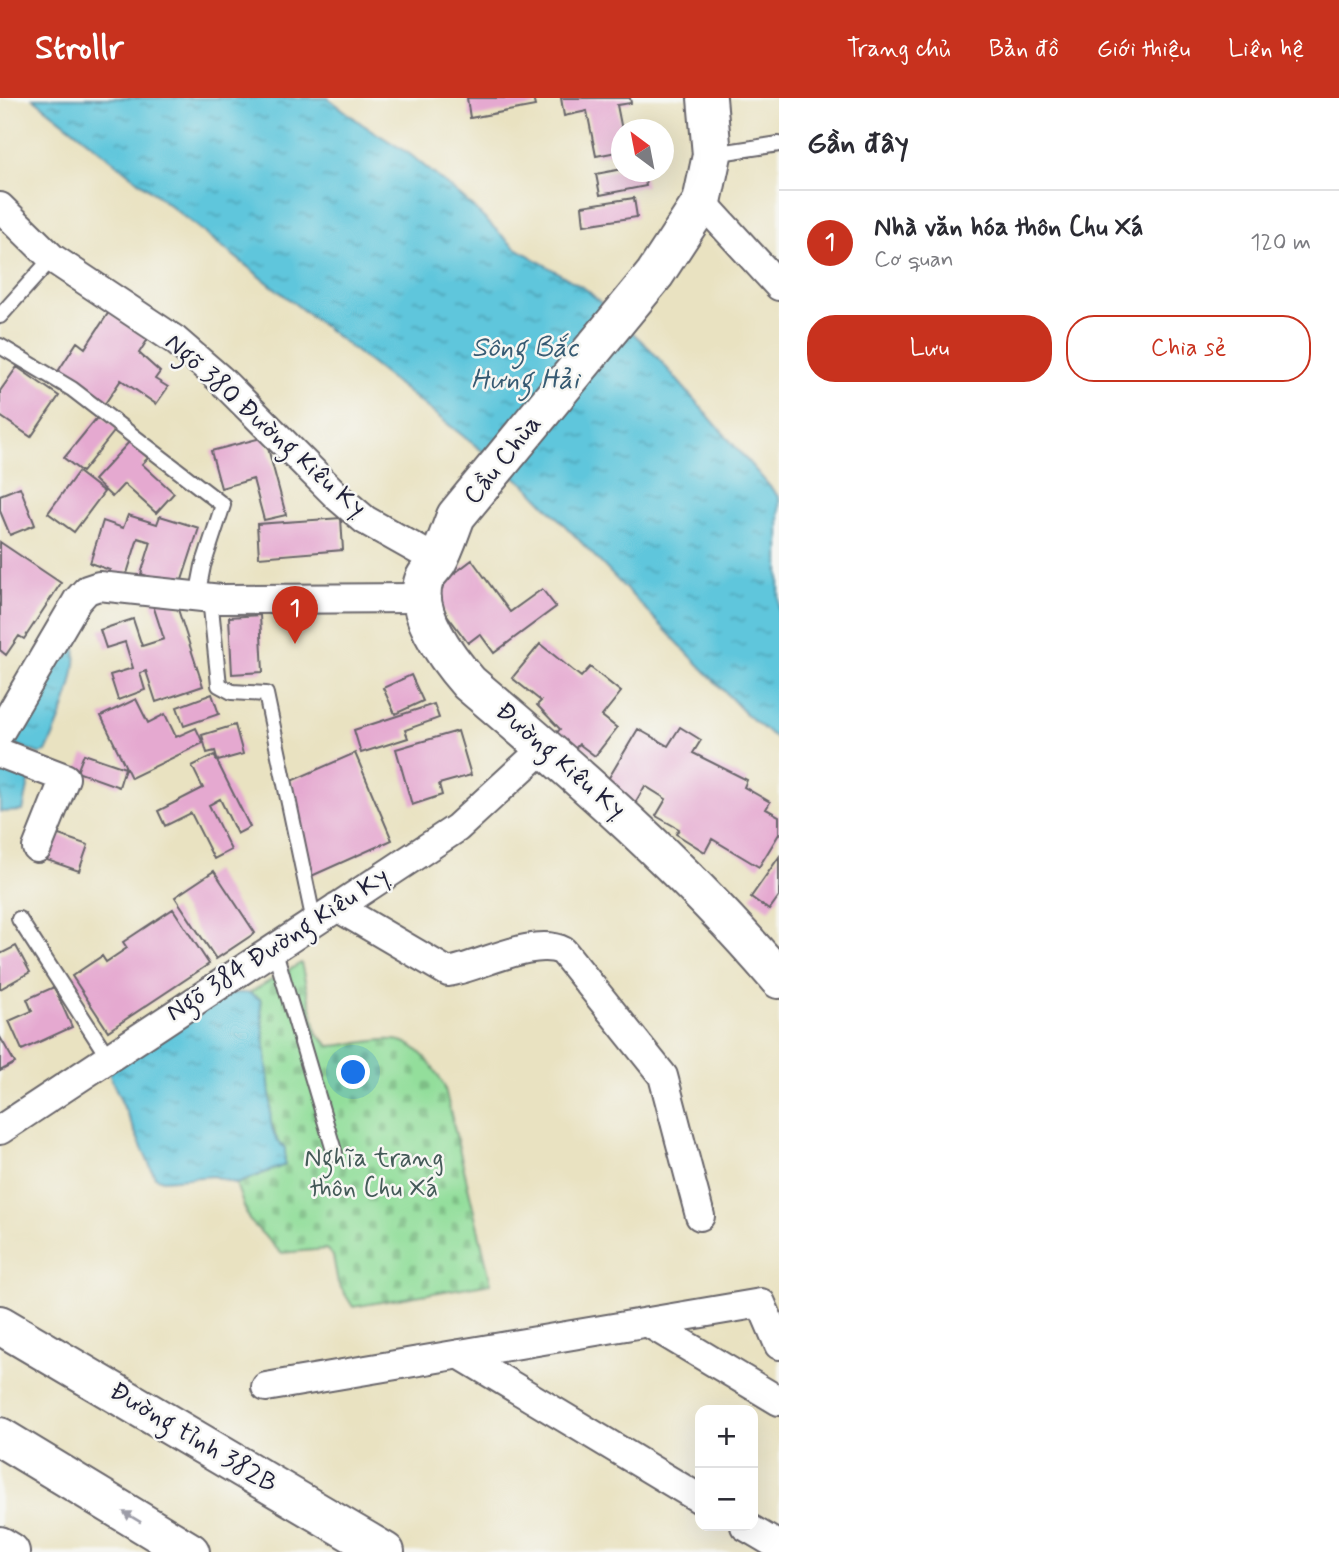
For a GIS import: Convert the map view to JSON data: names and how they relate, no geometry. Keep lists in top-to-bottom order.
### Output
{
  "streets": {
    "main road": ["Cầu Chùa", "Đường Kiêu Kỵ", "Đường tỉnh 382B"],
    "street": ["Ngõ 380 Đường Kiêu Kỵ", "Ngõ 384 Đường Kiêu Kỵ"]
  },
  "crossings": [
    ["Ngõ 380 Đường Kiêu Kỵ", "Cầu Chùa"],
    ["Đường Kiêu Kỵ", "Ngõ 384 Đường Kiêu Kỵ"]
  ],
  "water": ["Sông Bắc Hưng Hải"],
  "parks": ["Nghĩa trang thôn Chu Xá"],
  "north": "top left",
  "page": {
    "header": "Strollr",
    "nav": [
      "Trang chủ",
      "Bản đồ",
      "Giới thiệu",
      "Liên hệ"
    ],
    "heading": "Gần đây",
    "list": [
      {
        "mark": "1",
        "name": "Nhà văn hóa thôn Chu Xá",
        "note": "Cơ quan",
        "value": "120 m"
      }
    ],
    "buttons": ["Lưu", "Chia sẻ"],
    "pins": "1",
    "map_buttons": ["+", "−"]
  }
}
